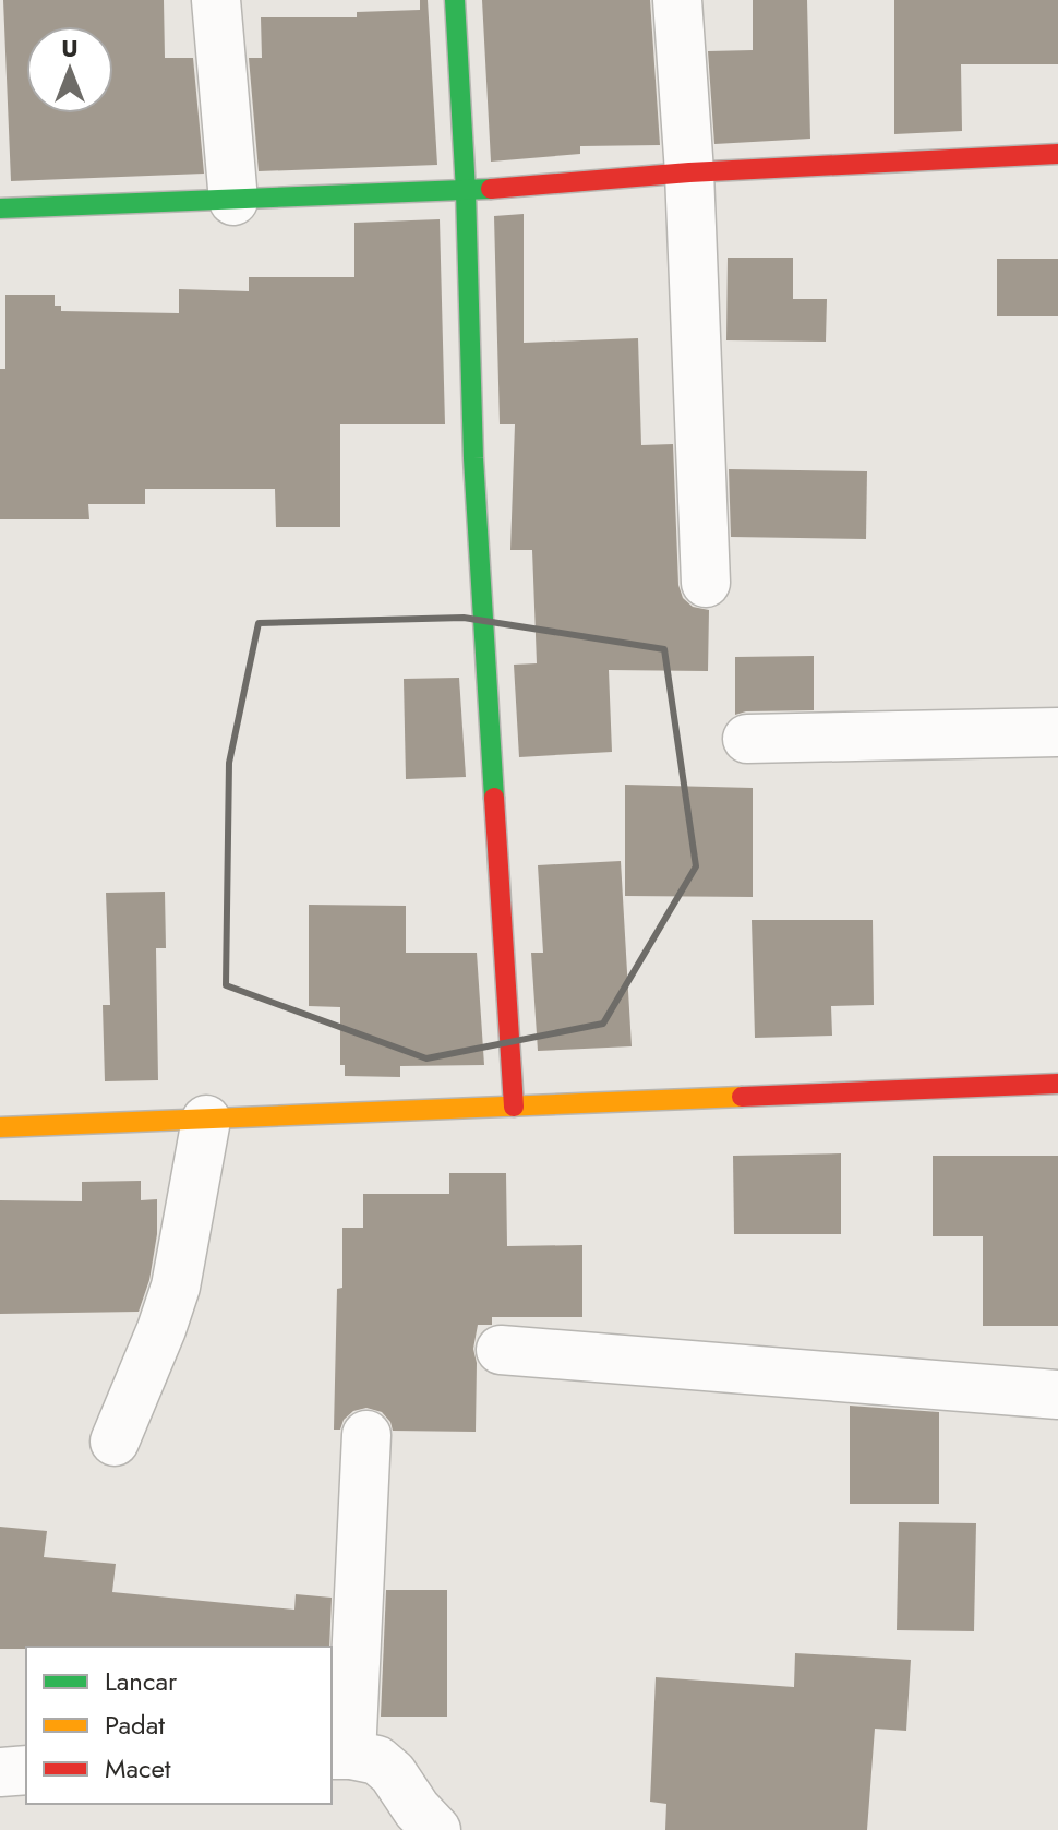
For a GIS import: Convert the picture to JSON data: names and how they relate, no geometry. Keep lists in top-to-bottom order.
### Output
{
  "legend": ["Lancar", "Padat", "Macet"],
  "north": "top"
}
